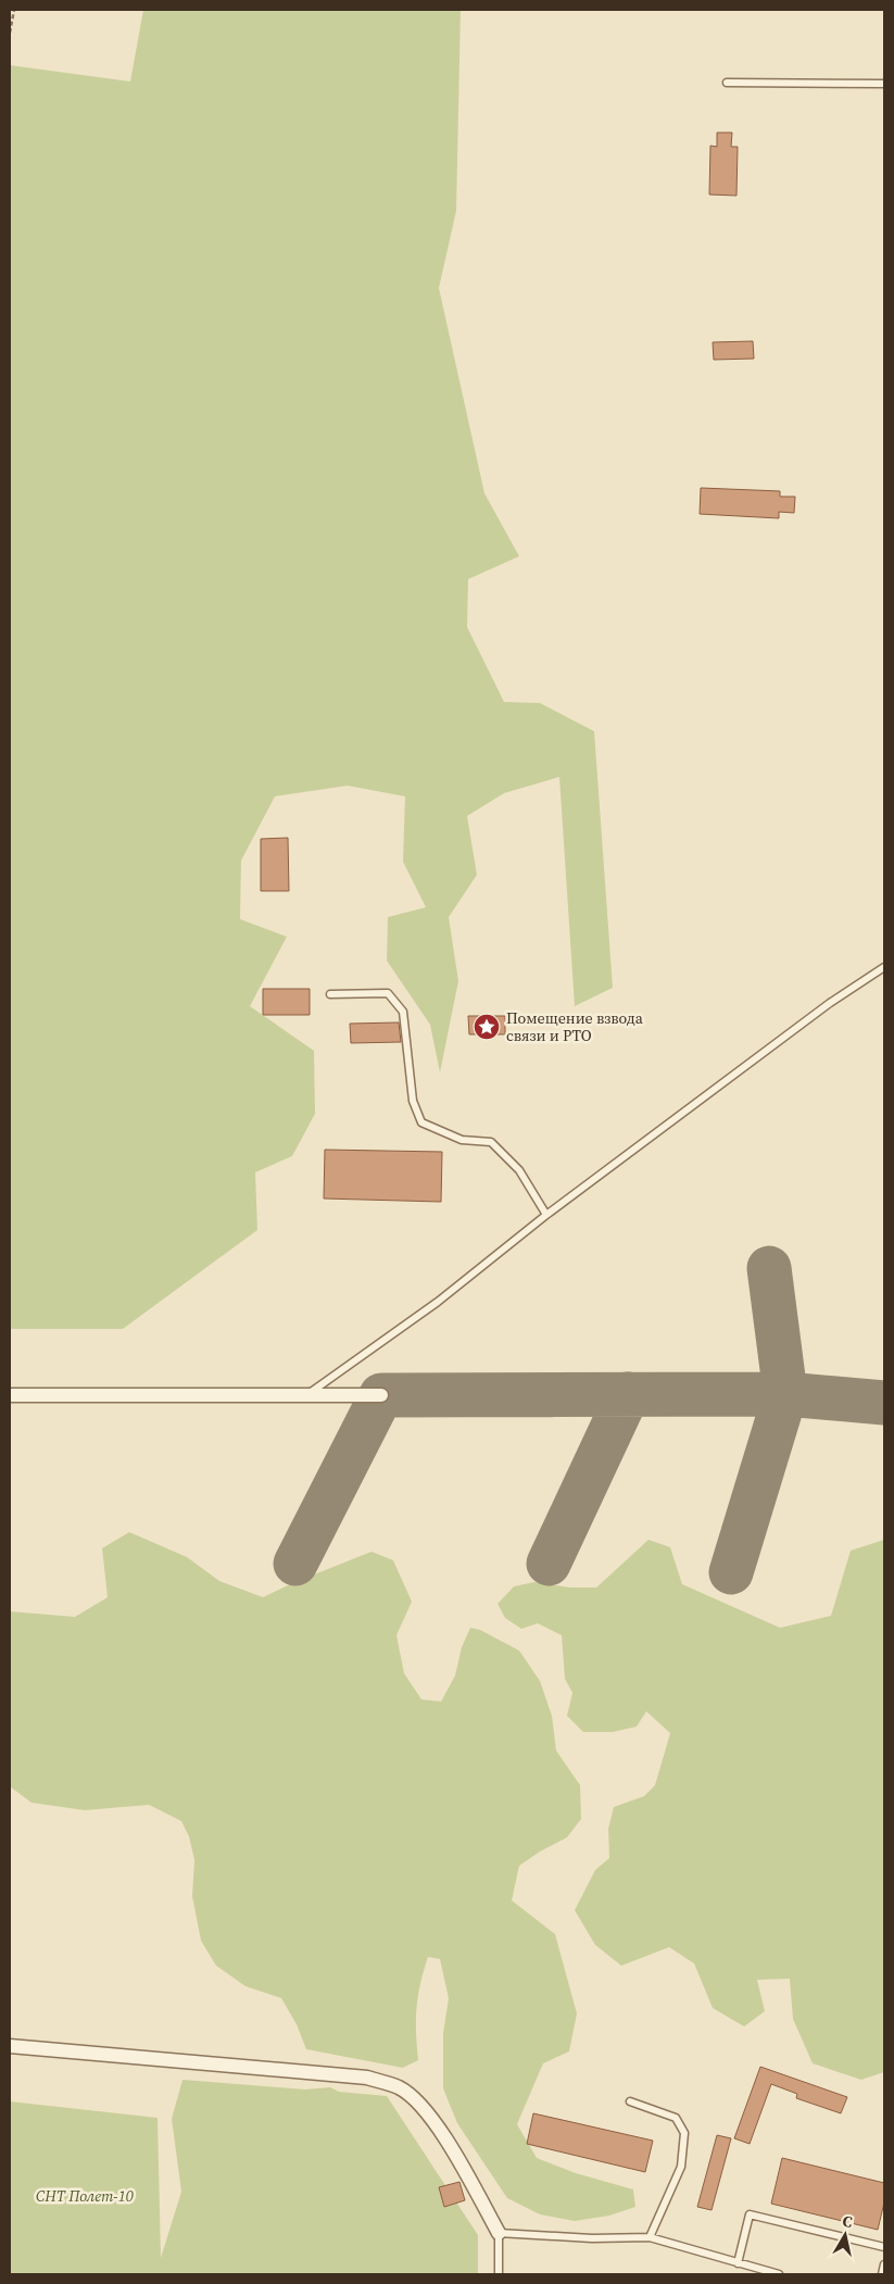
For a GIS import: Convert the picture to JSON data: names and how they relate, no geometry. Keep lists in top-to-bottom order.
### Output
{
  "parks": ["СНТ Полет-10"],
  "places": {
    "place": ["Помещение взвода связи и РТО"]
  },
  "north": "top"
}
